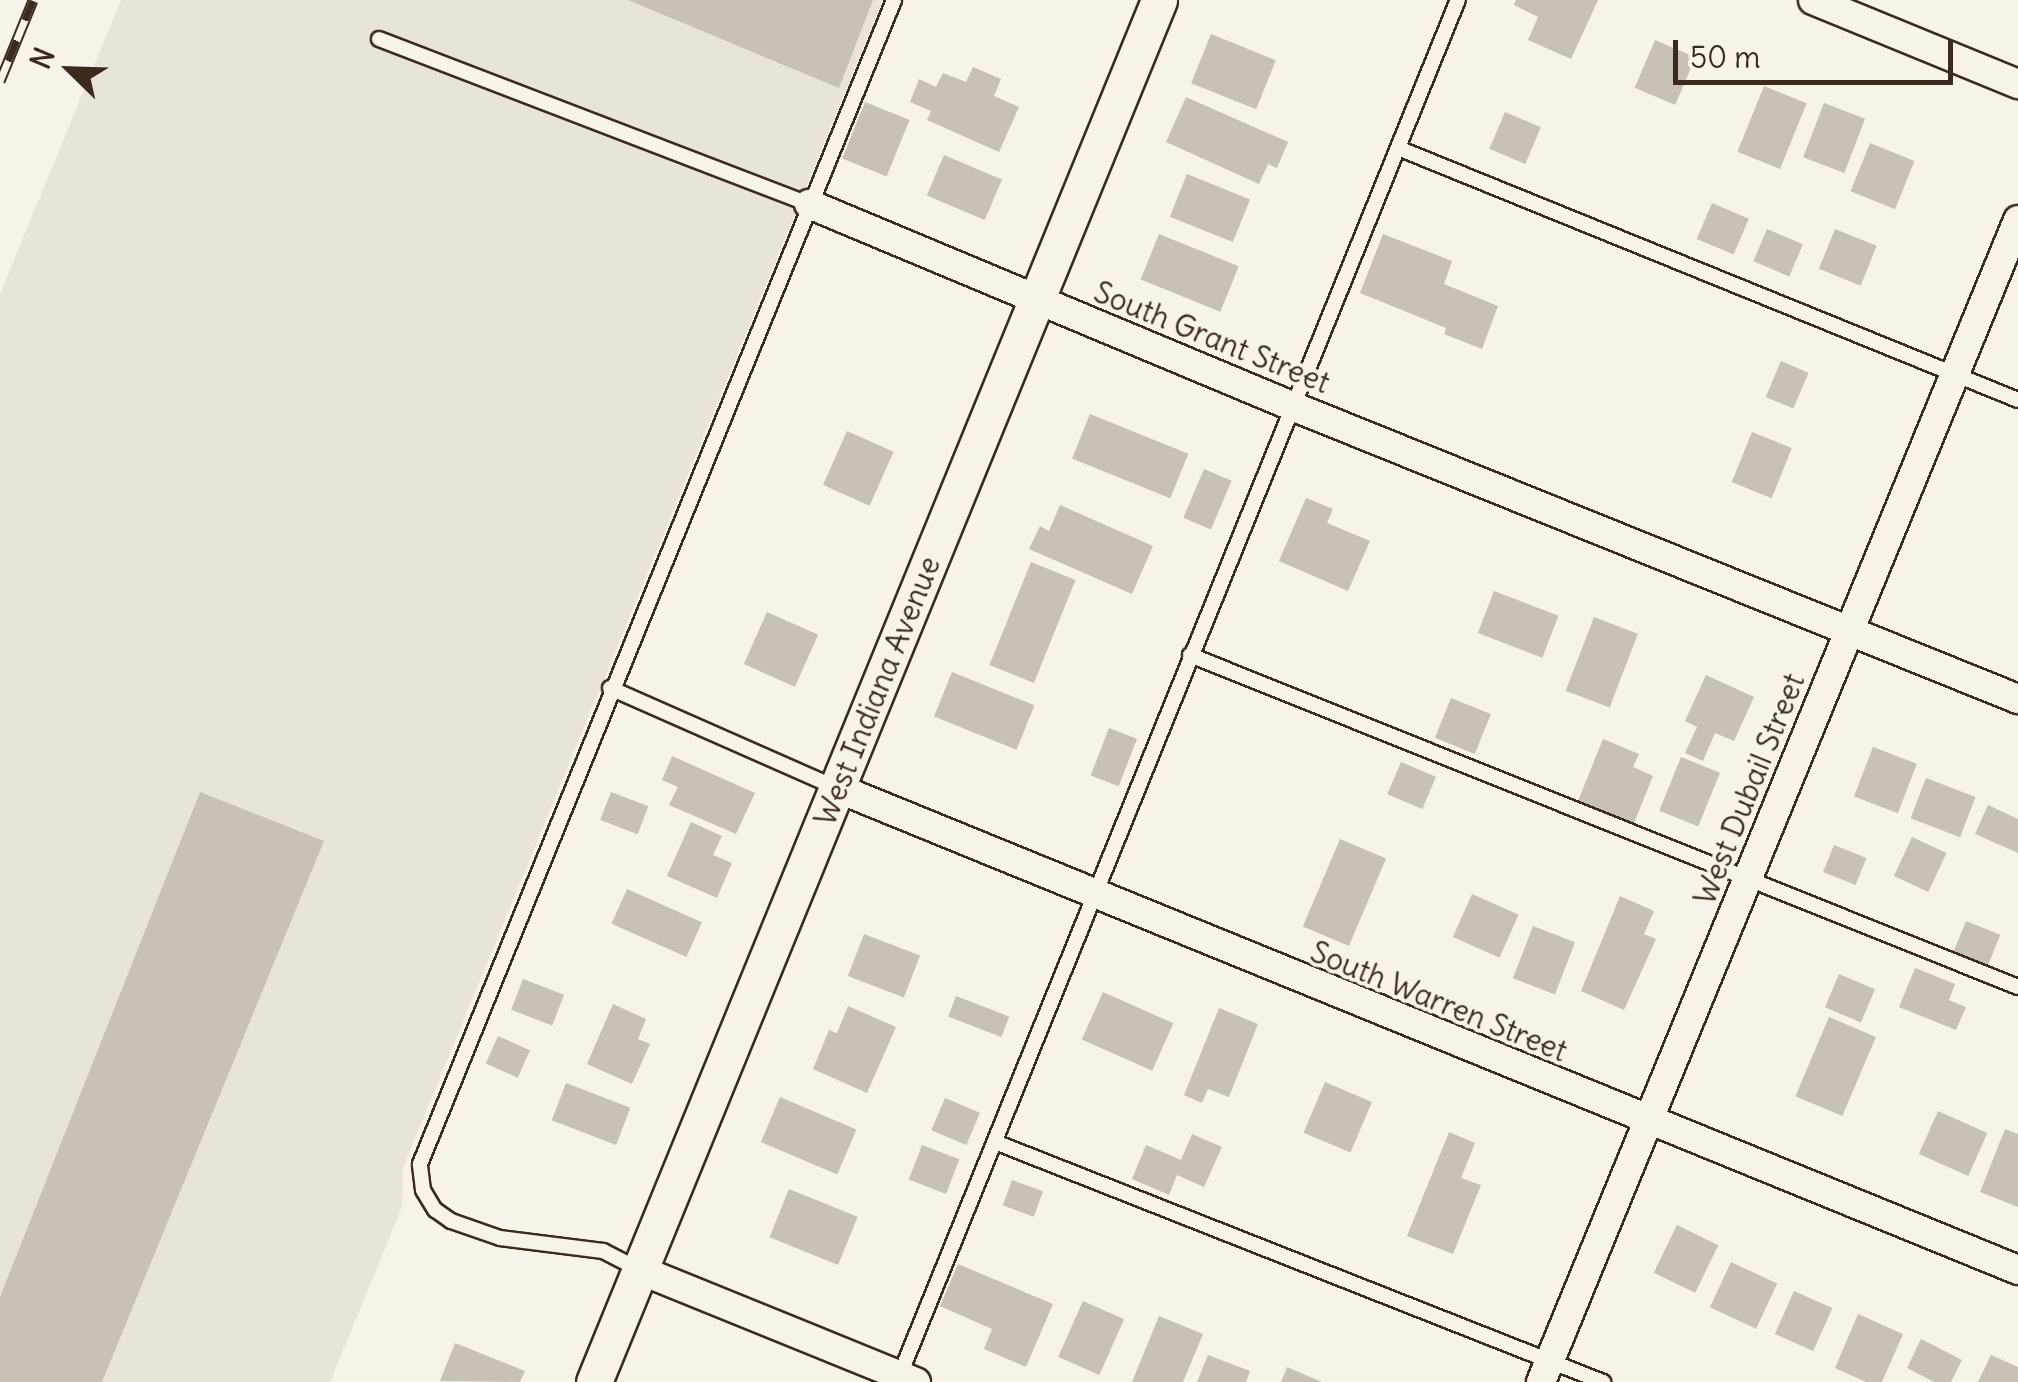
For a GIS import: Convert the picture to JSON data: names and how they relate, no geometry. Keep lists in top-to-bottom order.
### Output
{
  "streets": {
    "street": [
      "South Grant Street",
      "West Indiana Avenue",
      "West Dubail Street",
      "South Warren Street"
    ]
  },
  "crossings": [
    ["South Grant Street", "West Indiana Avenue"],
    ["South Grant Street", "West Dubail Street"],
    ["West Indiana Avenue", "South Warren Street"],
    ["West Dubail Street", "South Warren Street"]
  ],
  "scale_bar": "50 m",
  "north": "top left"
}
